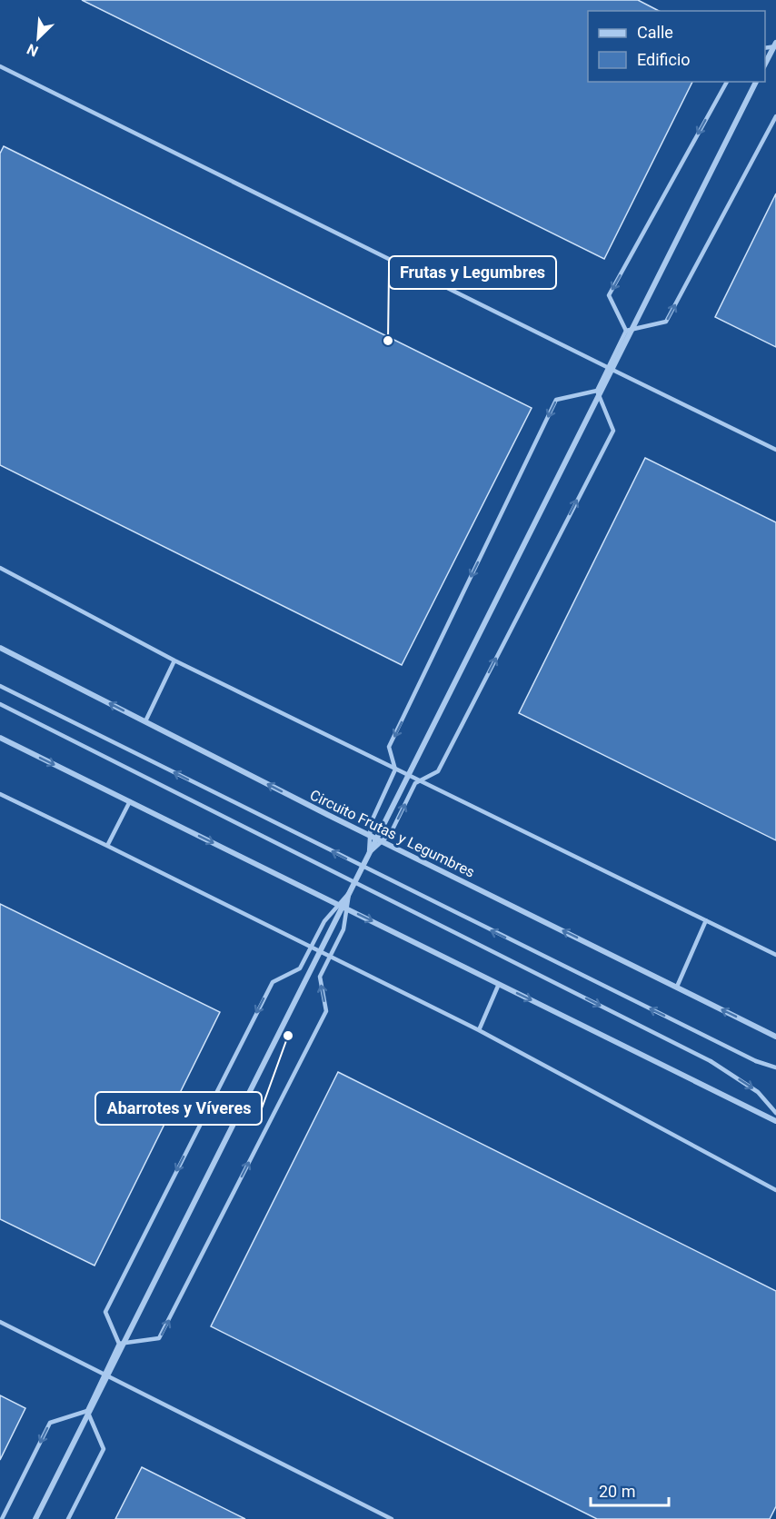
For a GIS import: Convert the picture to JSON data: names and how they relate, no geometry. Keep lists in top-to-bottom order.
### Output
{
  "streets": {
    "street": ["Circuito Frutas y Legumbres"]
  },
  "one_way": ["Circuito Frutas y Legumbres"],
  "places": ["Frutas y Legumbres", "Abarrotes y Víveres"],
  "legend": ["Calle", "Edificio"],
  "scale_bar": "20 m",
  "north": "bottom left"
}
